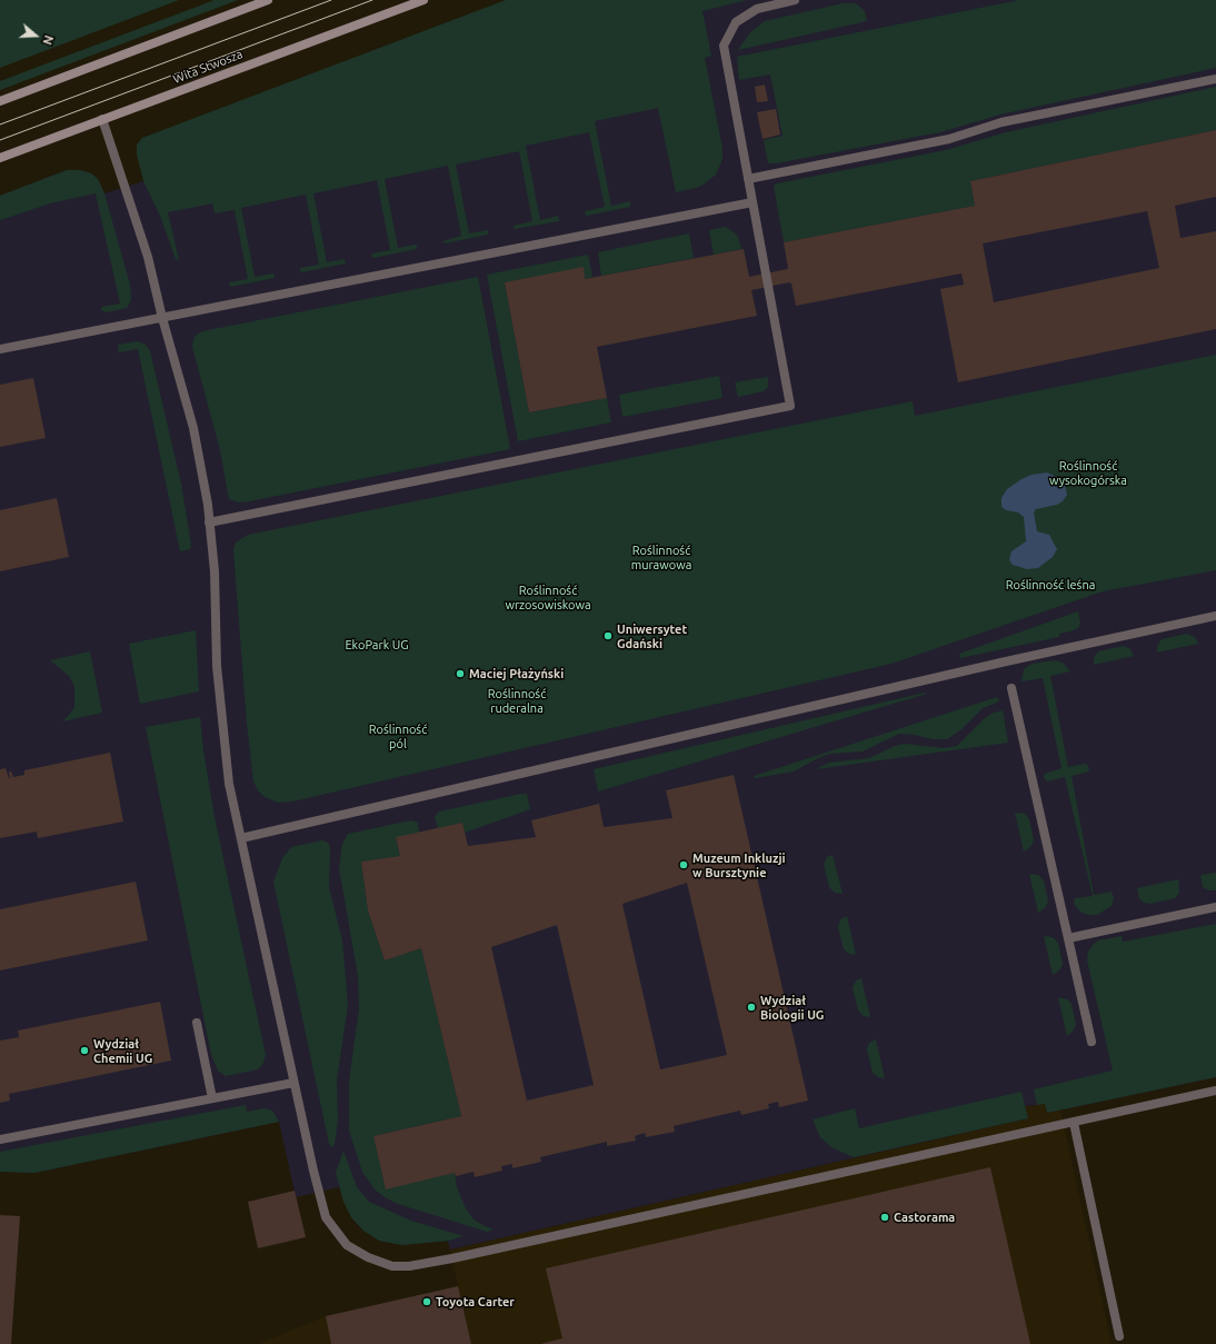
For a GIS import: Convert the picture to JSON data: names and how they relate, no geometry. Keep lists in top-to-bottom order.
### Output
{
  "streets": {
    "street": ["Wita Stwosza"]
  },
  "parks": [
    "Roślinność wysokogórska",
    "Roślinność murawowa",
    "Roślinność leśna",
    "Roślinność wrzosowiskowa",
    "EkoPark UG",
    "Roślinność ruderalna",
    "Roślinność pól"
  ],
  "places": [
    "Uniwersytet Gdański",
    "Maciej Płażyński",
    "Muzeum Inkluzji w Bursztynie",
    "Wydział Biologii UG",
    "Wydział Chemii UG",
    "Castorama",
    "Toyota Carter"
  ],
  "north": "right"
}
